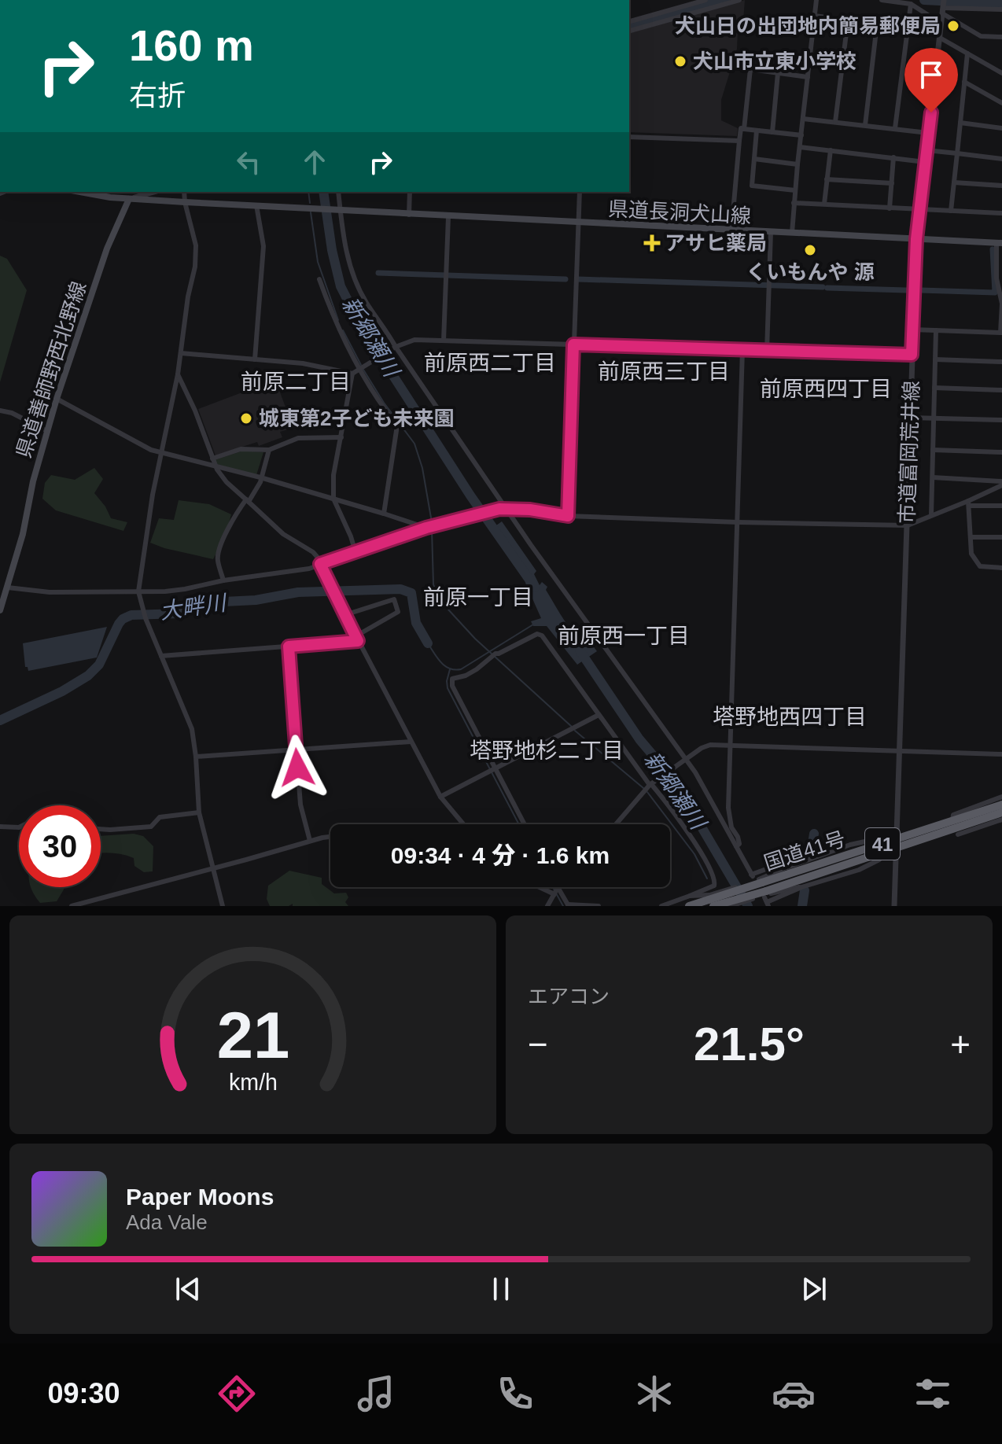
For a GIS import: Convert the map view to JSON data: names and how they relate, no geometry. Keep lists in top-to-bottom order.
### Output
{
  "streets": {
    "highway": ["41", "国道41号"],
    "main road": ["県道長洞犬山線", "県道善師野西北野線"],
    "street": ["市道富岡荒井線"]
  },
  "crossings": [
    ["県道長洞犬山線", "県道善師野西北野線"],
    ["県道長洞犬山線", "市道富岡荒井線"],
    ["市道富岡荒井線", "国道41号"]
  ],
  "districts": [
    "前原西二丁目",
    "前原西三丁目",
    "前原二丁目",
    "前原西四丁目",
    "前原一丁目",
    "前原西一丁目",
    "塔野地西四丁目",
    "塔野地杉二丁目"
  ],
  "water": ["新郷瀬川", "大畔川"],
  "places": {
    "other": [
      "犬山日の出団地内簡易郵便局",
      "犬山市立東小学校",
      "くいもんや 源",
      "城東第2子ども未来園"
    ],
    "health": ["アサヒ薬局"]
  },
  "page": {
    "turn": ["160 m", "右折"],
    "limit": "30",
    "trip": "09:34 · 4 分 · 1.6 km",
    "tile": "エアコン",
    "heat": ["−", "21.5°", "+"],
    "song": ["Paper Moons", "Ada Vale"],
    "tabs": "09:30",
    "gauge": ["21", "km/h"]
  }
}
